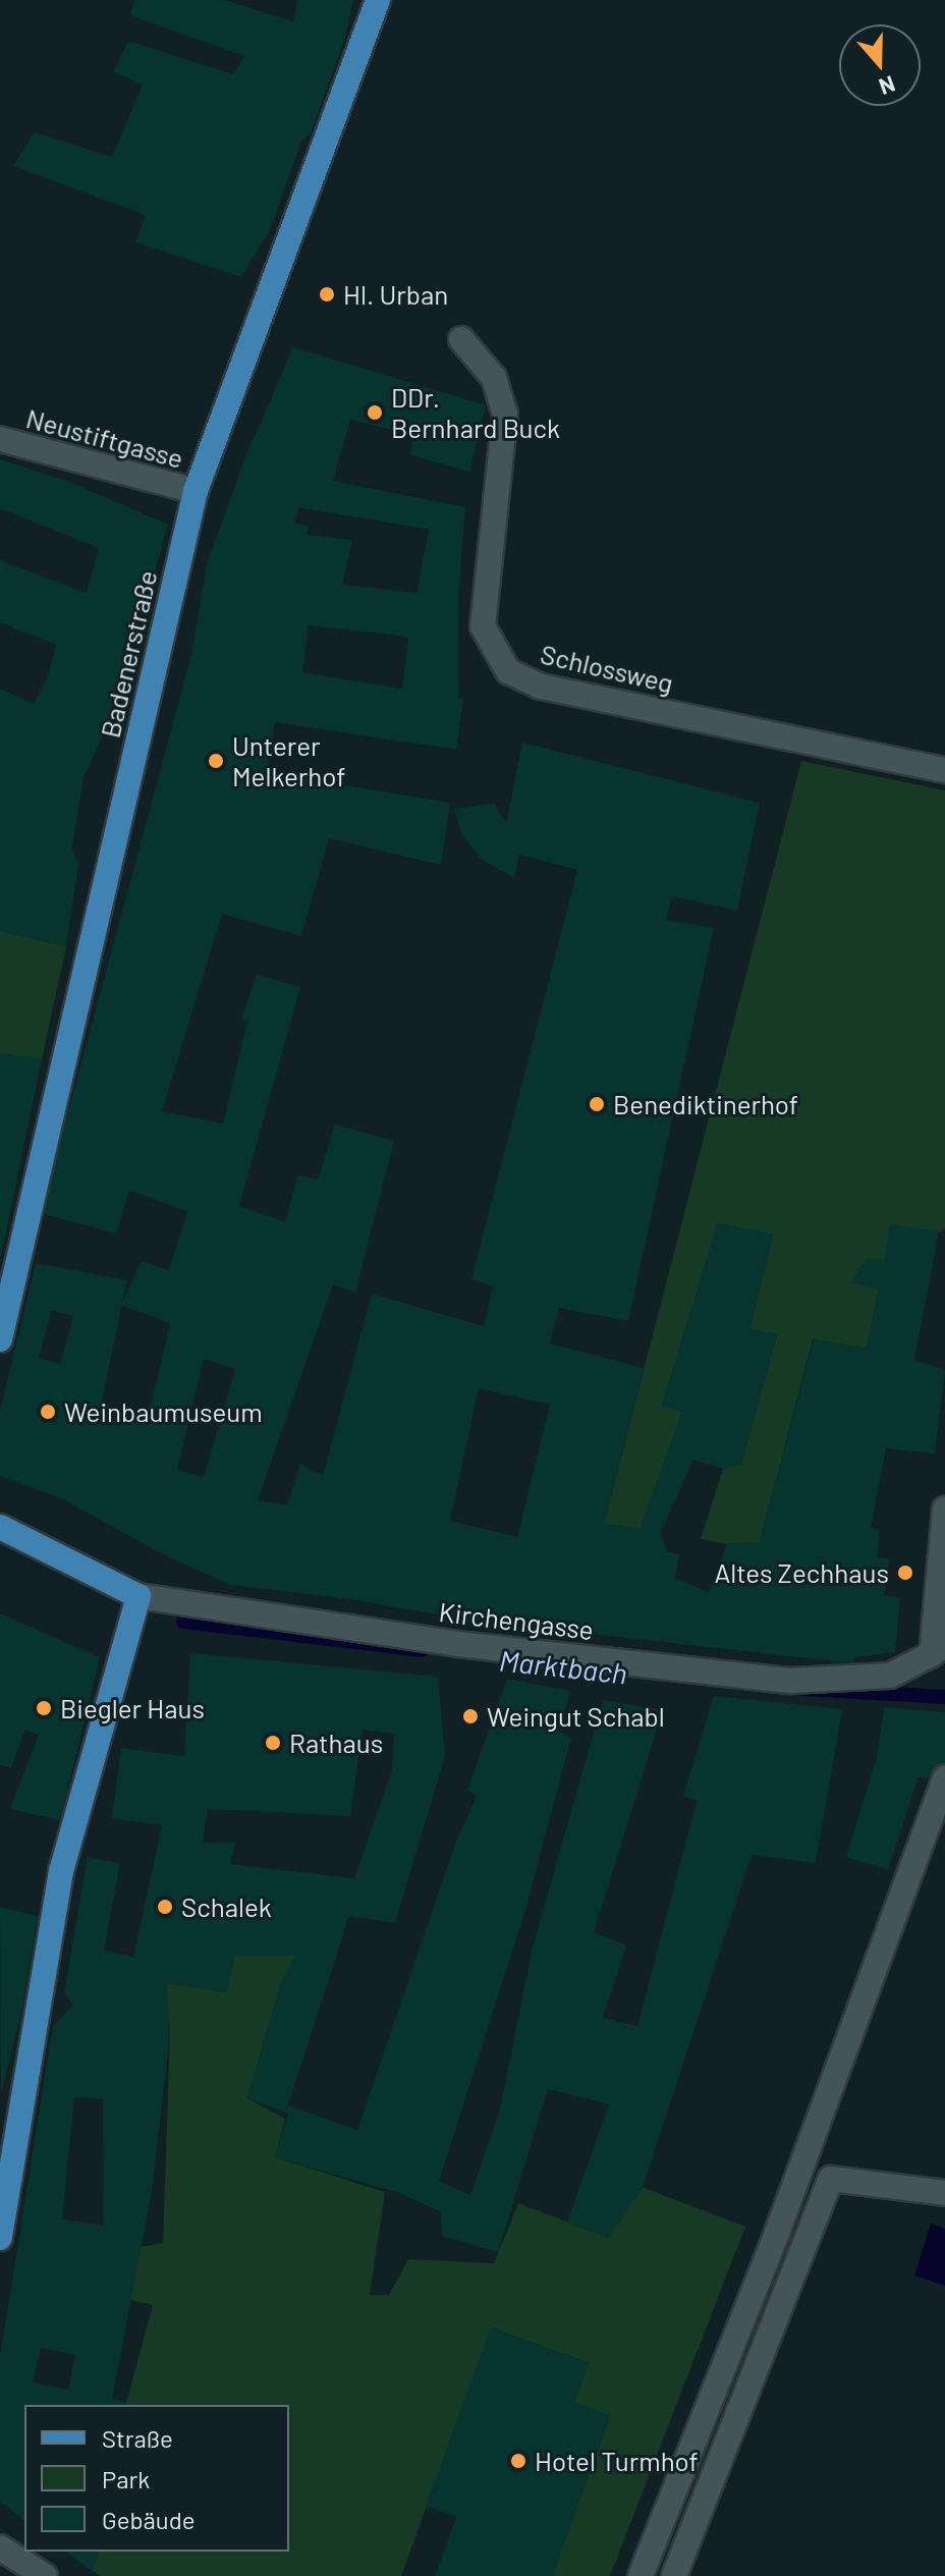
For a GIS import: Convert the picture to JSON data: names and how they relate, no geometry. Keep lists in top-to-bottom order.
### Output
{
  "streets": {
    "main road": ["Badenerstraße"],
    "street": ["Neustiftgasse", "Schlossweg", "Kirchengasse"]
  },
  "crossings": [
    ["Neustiftgasse", "Badenerstraße"]
  ],
  "water": ["Marktbach"],
  "places": [
    "Hl. Urban",
    "DDr. Bernhard Buck",
    "Unterer Melkerhof",
    "Benediktinerhof",
    "Weinbaumuseum",
    "Altes Zechhaus",
    "Biegler Haus",
    "Weingut Schabl",
    "Rathaus",
    "Schalek",
    "Hotel Turmhof"
  ],
  "legend": ["Straße", "Park", "Gebäude"],
  "north": "bottom"
}
